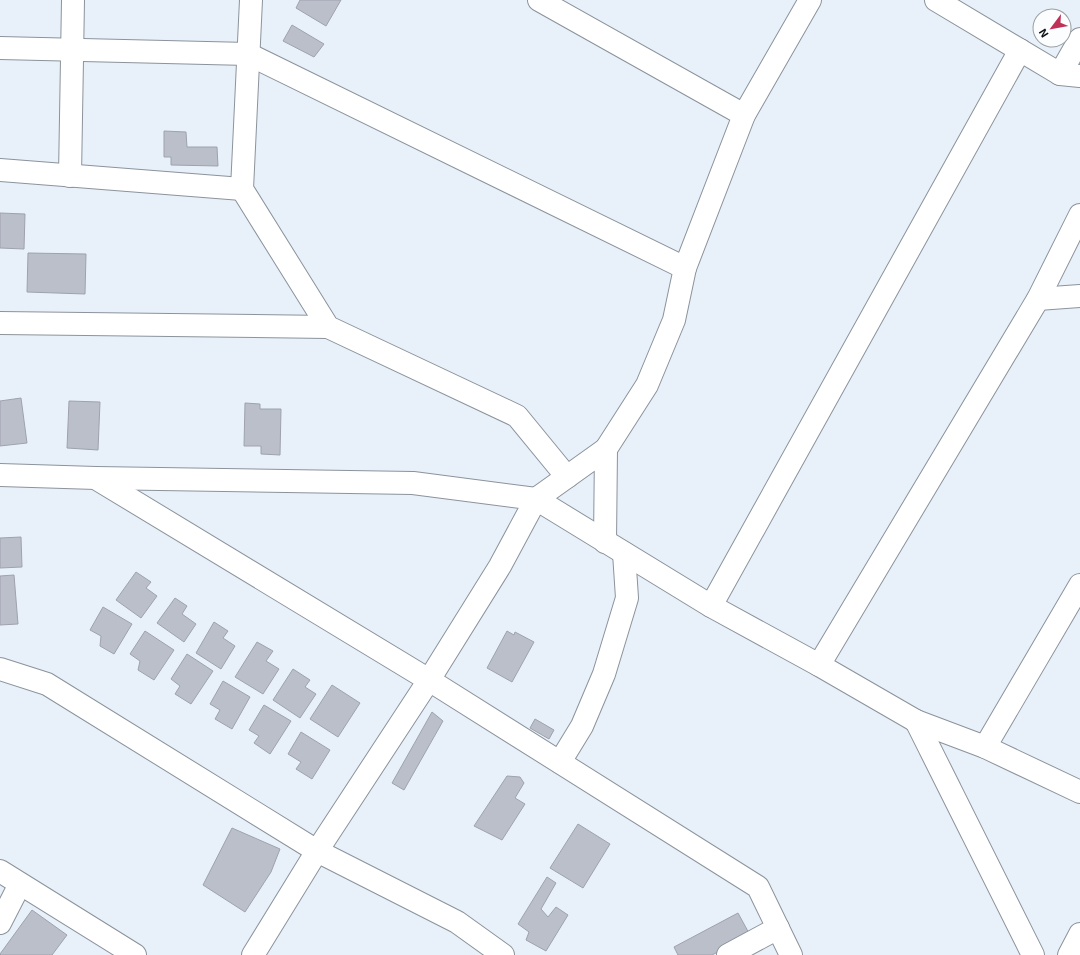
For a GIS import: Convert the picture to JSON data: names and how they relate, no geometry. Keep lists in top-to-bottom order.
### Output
{
  "north": "bottom left"
}
